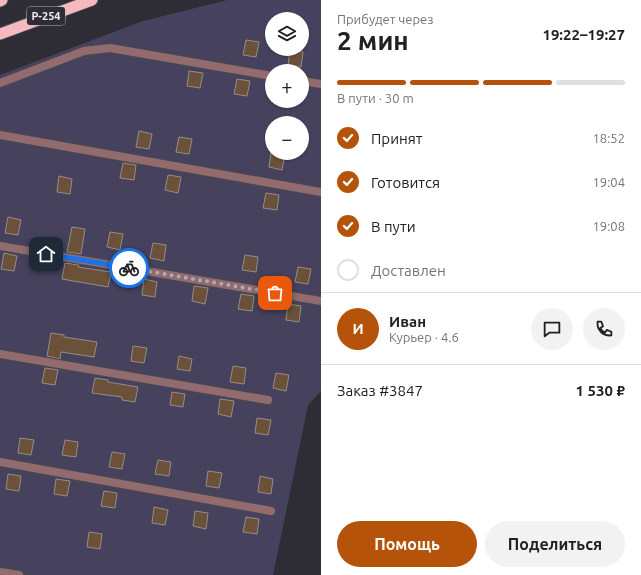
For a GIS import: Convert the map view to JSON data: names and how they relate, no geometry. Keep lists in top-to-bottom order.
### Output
{
  "streets": {
    "highway": ["Р-254"]
  },
  "page": {
    "heading": ["2 мин", "Прибудет через", "19:22–19:27"],
    "panel": [
      "Иван",
      "Курьер · 4.6",
      "Заказ #3847",
      "1 530 ₽"
    ],
    "map_buttons": ["+", "−"],
    "bar": "В пути · 30 m",
    "list": [
      ["Принят", "18:52"],
      ["Готовится", "19:04"],
      ["В пути", "19:08"],
      "Доставлен"
    ],
    "round": "И",
    "buttons": ["Помощь", "Поделиться"]
  }
}
